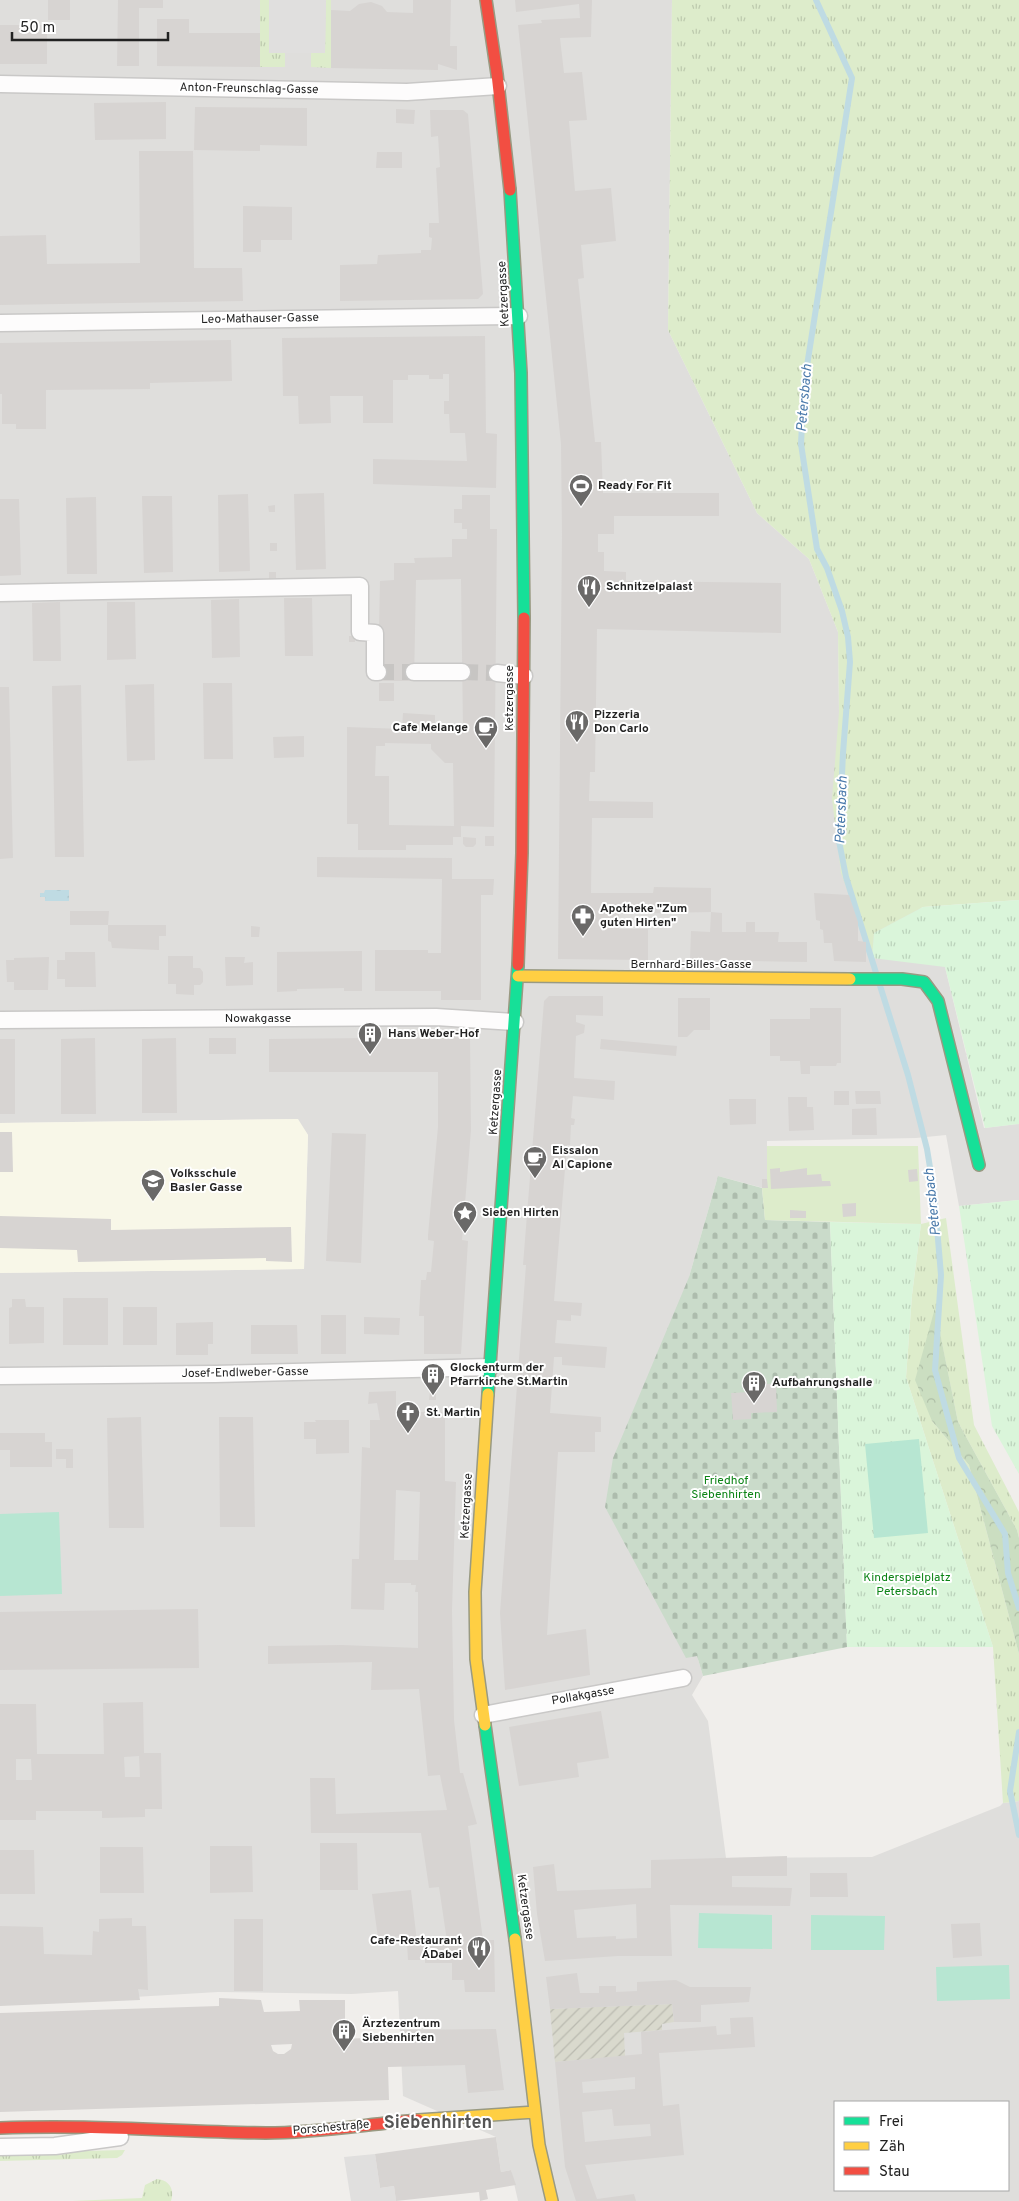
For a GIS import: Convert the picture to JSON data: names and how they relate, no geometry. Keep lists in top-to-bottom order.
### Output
{
  "streets": {
    "main road": ["Ketzergasse", "Bernhard-Billes-Gasse", "Porschestraße"],
    "street": [
      "Anton-Freunschlag-Gasse",
      "Leo-Mathauser-Gasse",
      "Nowakgasse",
      "Josef-Endlweber-Gasse",
      "Pollakgasse"
    ]
  },
  "crossings": [
    ["Anton-Freunschlag-Gasse", "Ketzergasse"],
    ["Ketzergasse", "Leo-Mathauser-Gasse"],
    ["Ketzergasse", "Bernhard-Billes-Gasse"],
    ["Ketzergasse", "Nowakgasse"],
    ["Ketzergasse", "Josef-Endlweber-Gasse"],
    ["Ketzergasse", "Pollakgasse"],
    ["Ketzergasse", "Porschestraße"]
  ],
  "districts": ["Siebenhirten"],
  "water": ["Petersbach"],
  "parks": ["Friedhof Siebenhirten", "Kinderspielplatz Petersbach"],
  "places": {
    "sports": ["Ready For Fit"],
    "restaurant": ["Schnitzelpalast", "Pizzeria Don Carlo", "Cafe-Restaurant A´Dabei"],
    "cafe": ["Cafe Melange", "Eissalon Al Capione"],
    "pharmacy": ["Apotheke \"Zum guten Hirten\""],
    "building": [
      "Hans Weber-Hof",
      "Glockenturm der Pfarrkirche St.Martin",
      "Aufbahrungshalle",
      "Ärztezentrum Siebenhirten"
    ],
    "school or university": ["Volksschule Basler Gasse"],
    "place": ["Sieben Hirten"],
    "church": ["St. Martin"]
  },
  "legend": ["Frei", "Zäh", "Stau"],
  "scale_bar": "50 m"
}
